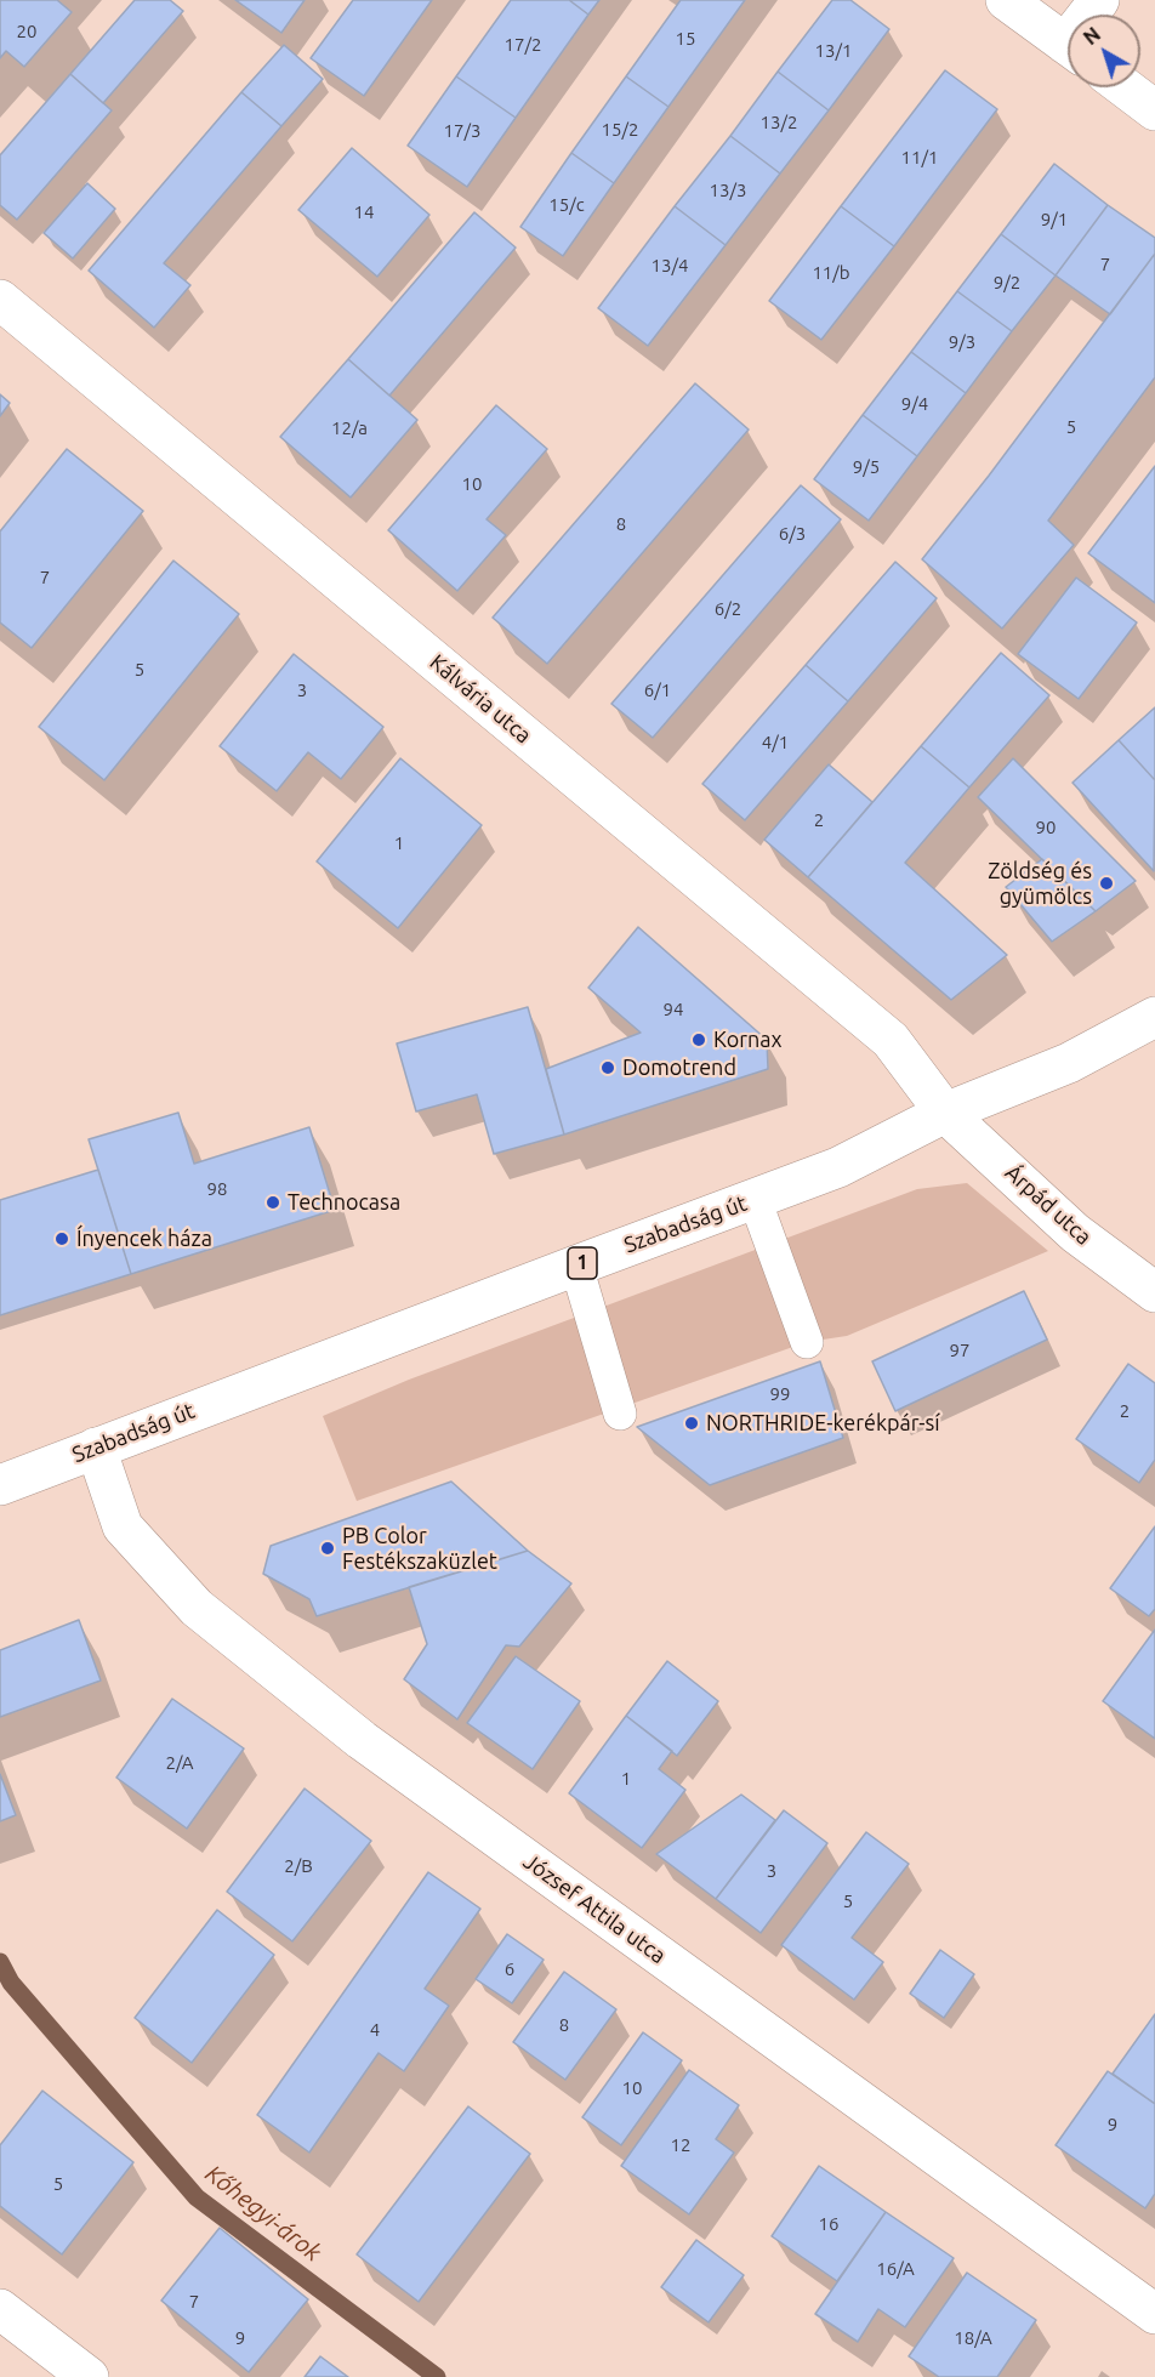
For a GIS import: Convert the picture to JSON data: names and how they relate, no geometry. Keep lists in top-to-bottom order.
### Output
{
  "streets": {
    "street": [
      "Kálvária utca",
      "Árpád utca",
      "Szabadság út",
      "1",
      "József Attila utca"
    ]
  },
  "crossings": [
    ["Kálvária utca", "Árpád utca"],
    ["Kálvária utca", "Szabadság út"],
    ["Árpád utca", "Szabadság út"],
    ["Szabadság út", "József Attila utca"]
  ],
  "water": ["Kőhegyi-árok"],
  "places": [
    "Zöldség és gyümölcs",
    "Kornax",
    "Domotrend",
    "Technocasa",
    "Ínyencek háza",
    "NORTHRIDE-kerékpár-sí",
    "PB Color Festékszaküzlet"
  ],
  "house_numbers": [
    "20",
    "15",
    "17/2",
    "13/1",
    "13/2",
    "15/2",
    "17/3",
    "11/1",
    "13/3",
    "15/c",
    "14",
    "9/1",
    "7",
    "13/4",
    "11/b",
    "9/2",
    "9/3",
    "9/4",
    "5",
    "12/a",
    "9/5",
    "10",
    "8",
    "6/3",
    "7",
    "6/2",
    "5",
    "3",
    "6/1",
    "4/1",
    "2",
    "90",
    "1",
    "94",
    "98",
    "97",
    "99",
    "2",
    "2/A",
    "1",
    "2/B",
    "3",
    "5",
    "6",
    "8",
    "4",
    "10",
    "9",
    "12",
    "5",
    "16",
    "16/A",
    "7",
    "9",
    "18/A"
  ],
  "north": "top left"
}
